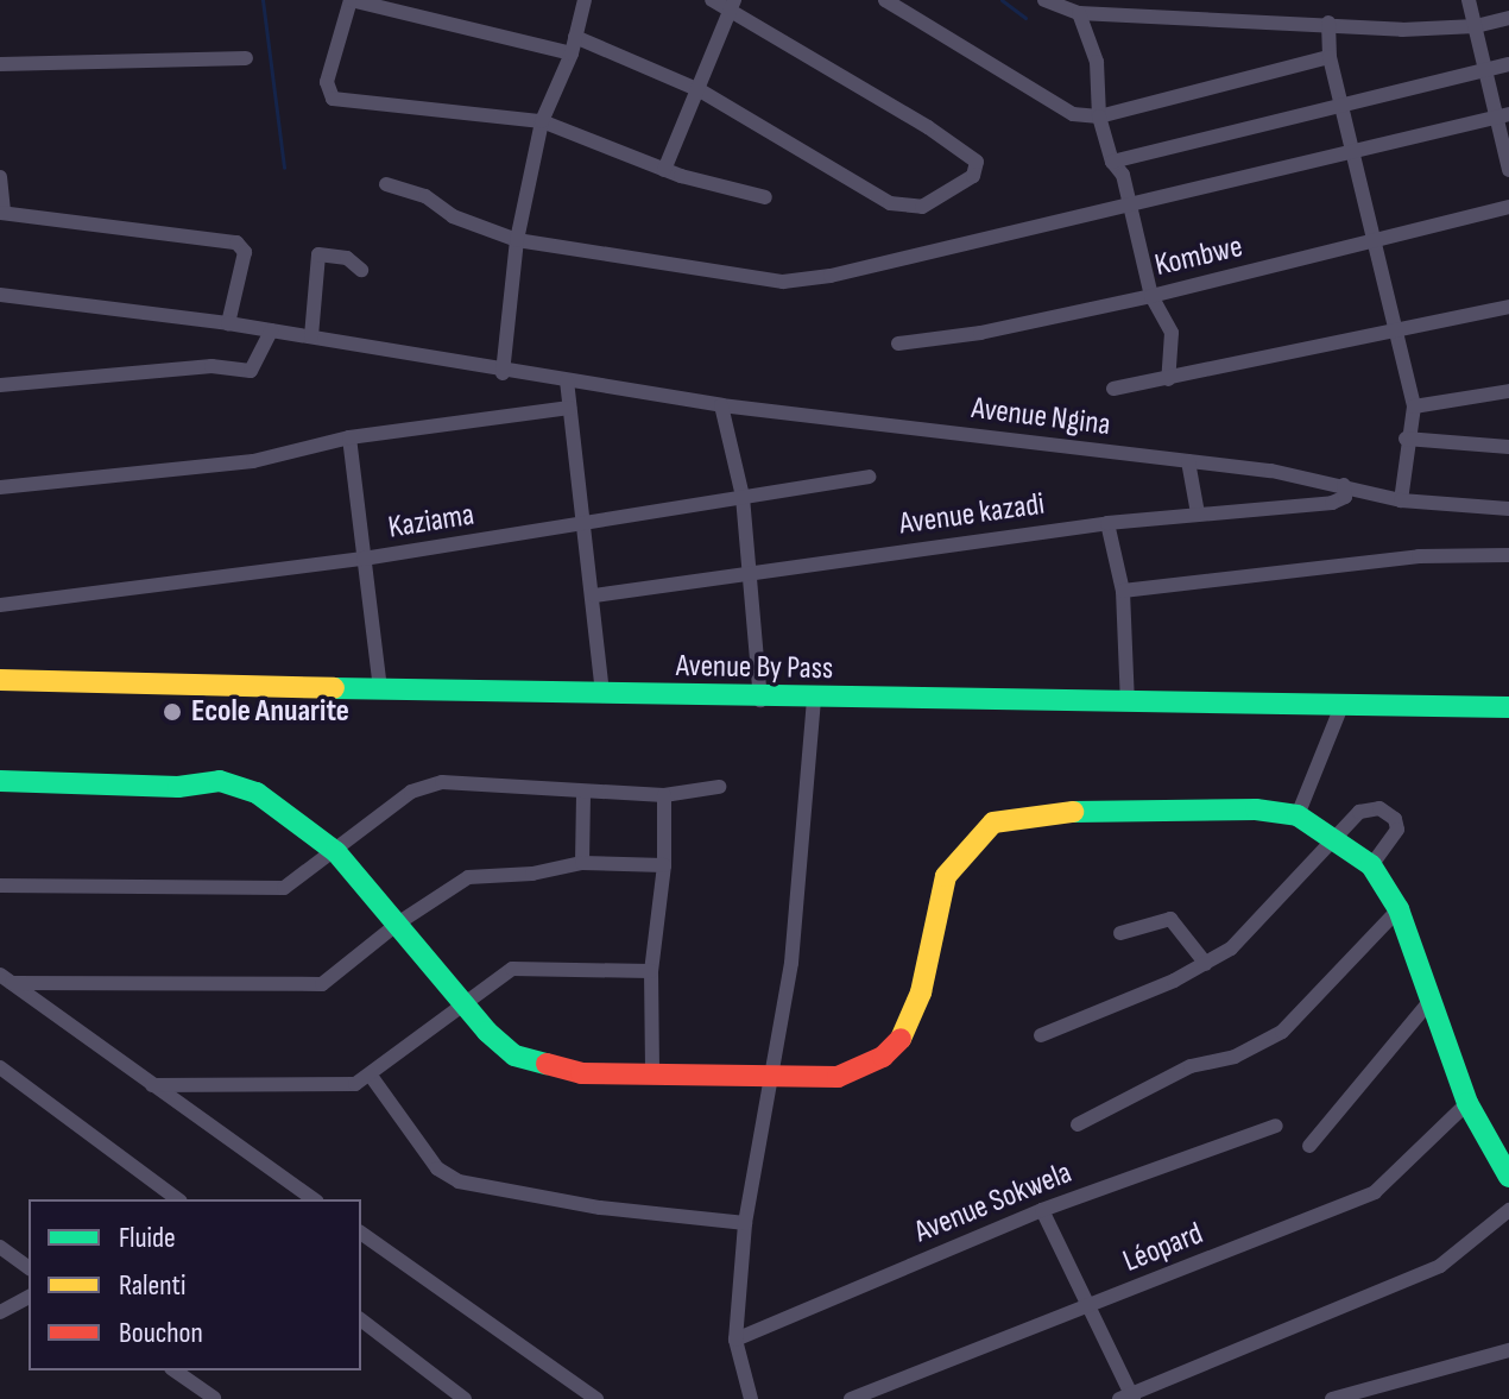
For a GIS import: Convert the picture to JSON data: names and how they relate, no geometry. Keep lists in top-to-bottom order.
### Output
{
  "streets": {
    "main road": ["Avenue By Pass"],
    "street": [
      "Kombwe",
      "Avenue Ngina",
      "Avenue kazadi",
      "Kaziama",
      "Avenue Sokwela",
      "Léopard"
    ]
  },
  "crossings": [
    ["Avenue Ngina", "Avenue kazadi"]
  ],
  "places": ["Ecole Anuarite"],
  "legend": ["Fluide", "Ralenti", "Bouchon"]
}
